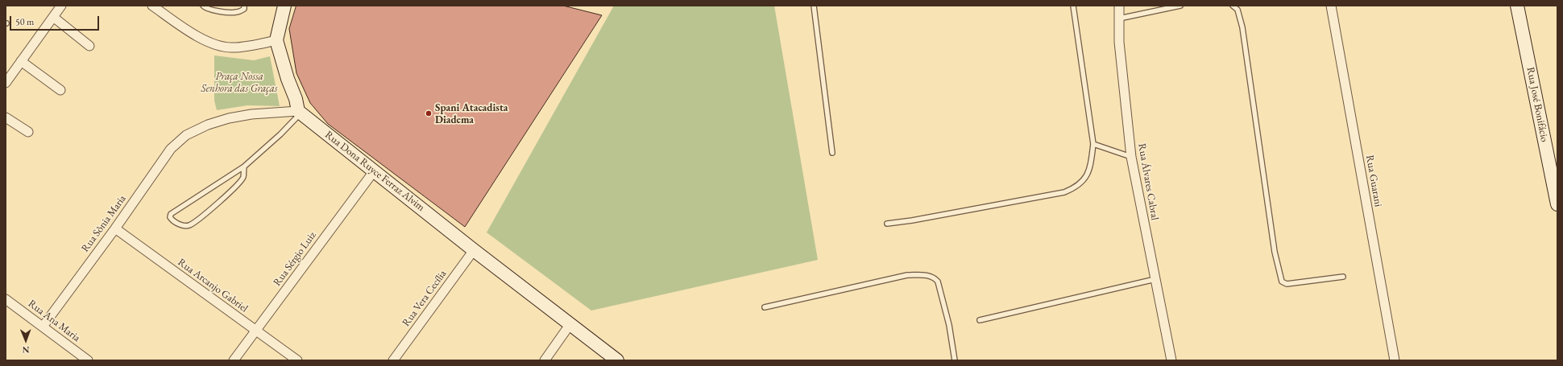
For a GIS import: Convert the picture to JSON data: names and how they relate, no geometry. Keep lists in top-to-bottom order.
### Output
{
  "streets": {
    "main road": ["Rua José Bonifácio", "Rua Dona Ruyce Ferraz Alvim"],
    "street": [
      "Rua Guarani",
      "Rua Álvares Cabral",
      "Rua Sônia Maria",
      "Rua Sérgio Luiz",
      "Rua Arcanjo Gabriel",
      "Rua Vera Cecília",
      "Rua Ana Maria"
    ]
  },
  "crossings": [
    ["Rua Dona Ruyce Ferraz Alvim", "Rua Sônia Maria"],
    ["Rua Dona Ruyce Ferraz Alvim", "Rua Sérgio Luiz"],
    ["Rua Dona Ruyce Ferraz Alvim", "Rua Vera Cecília"],
    ["Rua Sônia Maria", "Rua Arcanjo Gabriel"],
    ["Rua Sônia Maria", "Rua Ana Maria"],
    ["Rua Sérgio Luiz", "Rua Arcanjo Gabriel"]
  ],
  "parks": ["Praça Nossa Senhora das Graças"],
  "places": ["Spani Atacadista Diadema"],
  "scale_bar": "50 m",
  "north": "bottom"
}
